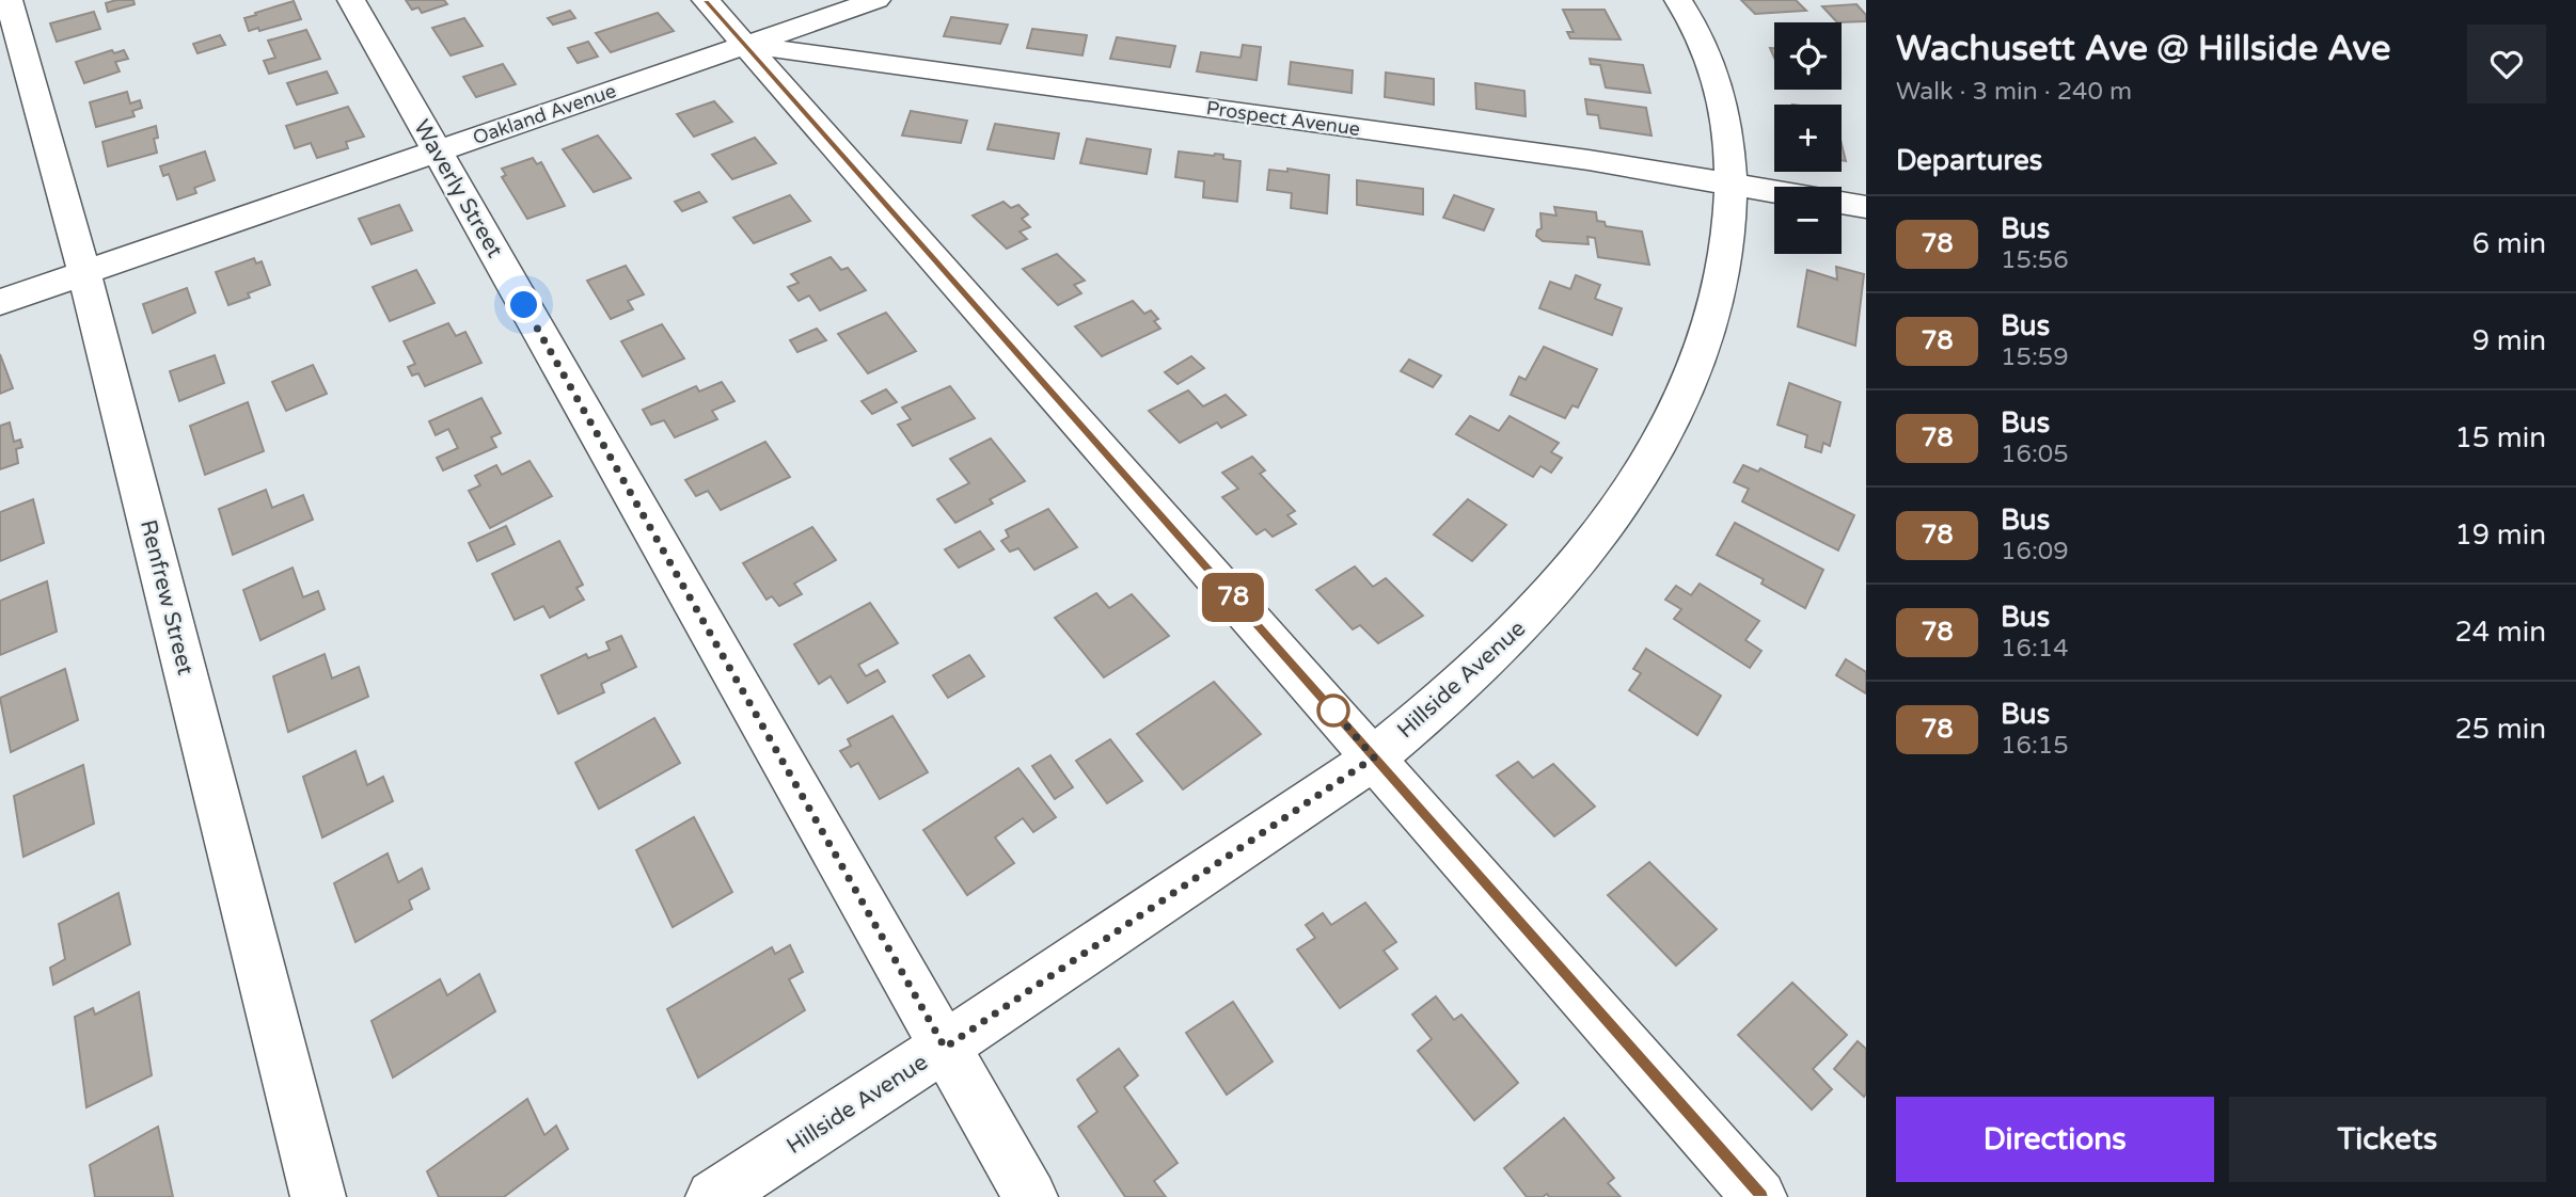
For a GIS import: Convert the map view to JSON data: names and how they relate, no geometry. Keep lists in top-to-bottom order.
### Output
{
  "streets": {
    "street": [
      "Oakland Avenue",
      "Prospect Avenue",
      "Waverly Street",
      "Renfrew Street",
      "Hillside Avenue"
    ]
  },
  "crossings": [
    ["Oakland Avenue", "Prospect Avenue"],
    ["Oakland Avenue", "Waverly Street"],
    ["Oakland Avenue", "Renfrew Street"],
    ["Prospect Avenue", "Hillside Avenue"],
    ["Waverly Street", "Hillside Avenue"]
  ],
  "lines": ["bus line 78"],
  "page": {
    "on_map": "78",
    "heading": [
      ["Wachusett Ave @ Hillside Ave", "Walk · 3 min · 240 m"],
      "Departures"
    ],
    "map_buttons": ["+", "−"],
    "list": [
      {
        "mark": "78",
        "name": "Bus",
        "note": "15:56",
        "value": "6 min"
      },
      {
        "mark": "78",
        "name": "Bus",
        "note": "15:59",
        "value": "9 min"
      },
      {
        "mark": "78",
        "name": "Bus",
        "note": "16:05",
        "value": "15 min"
      },
      {
        "mark": "78",
        "name": "Bus",
        "note": "16:09",
        "value": "19 min"
      },
      {
        "mark": "78",
        "name": "Bus",
        "note": "16:14",
        "value": "24 min"
      },
      {
        "mark": "78",
        "name": "Bus",
        "note": "16:15",
        "value": "25 min"
      }
    ],
    "buttons": ["Directions", "Tickets"]
  }
}
